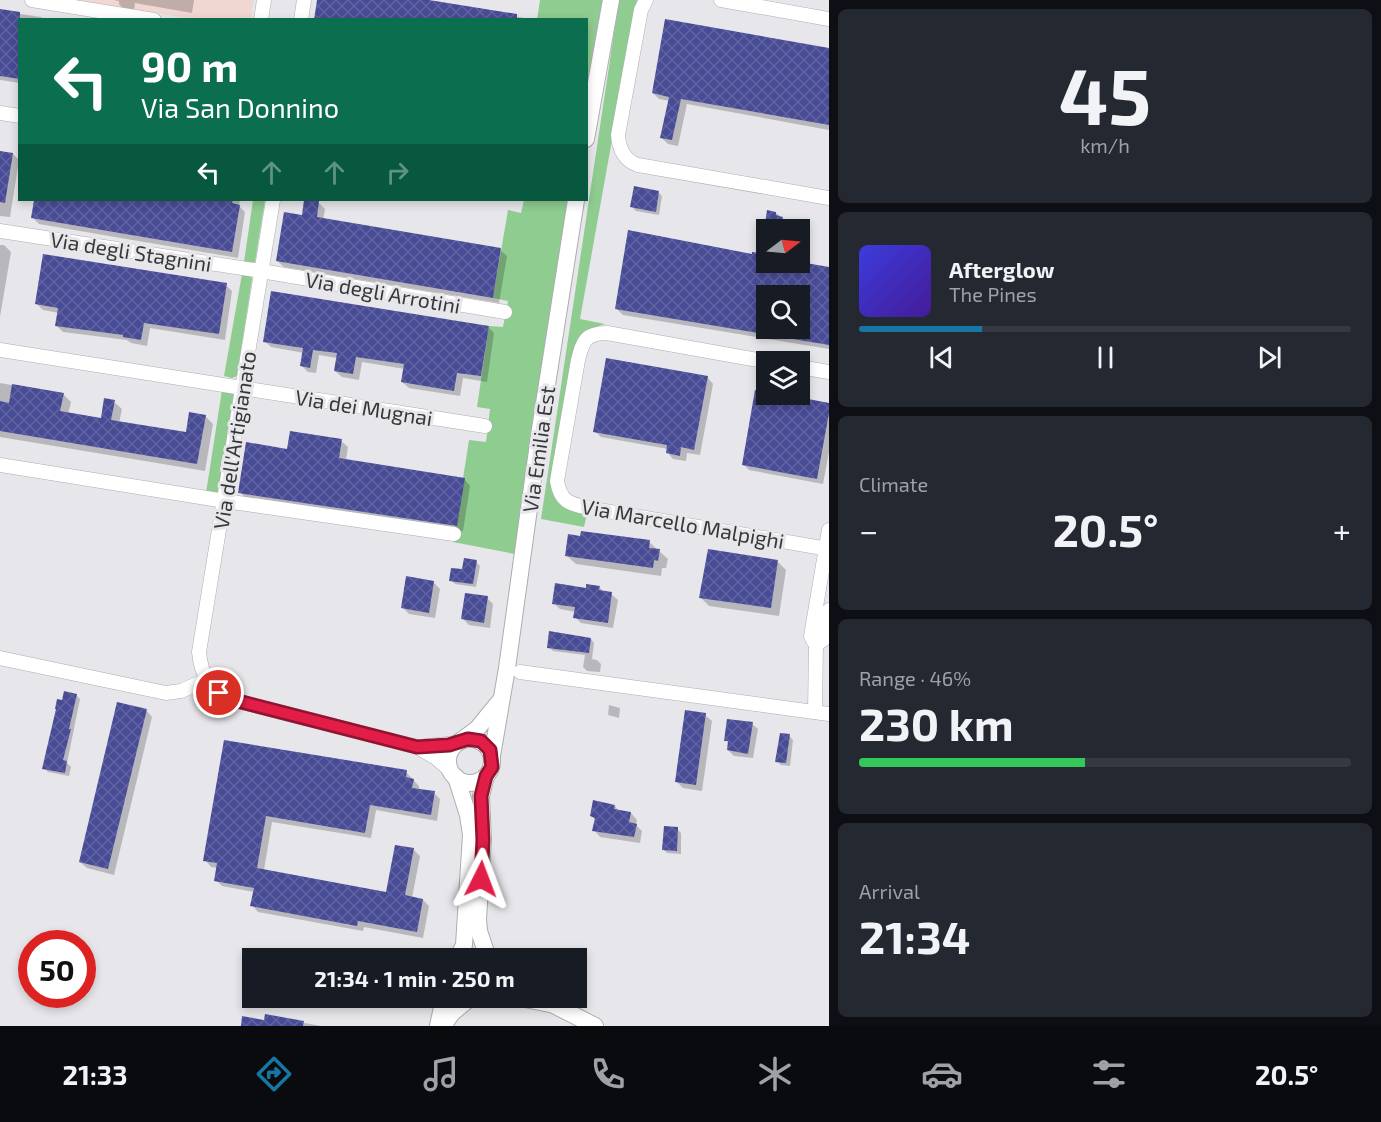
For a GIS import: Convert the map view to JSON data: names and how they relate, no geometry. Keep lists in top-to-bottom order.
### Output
{
  "streets": {
    "main road": ["Via Emilia Est"],
    "street": [
      "Via degli Stagnini",
      "Via degli Arrotini",
      "Via dei Mugnai",
      "Via dell'Artigianato",
      "Via Marcello Malpighi"
    ]
  },
  "crossings": [
    ["Via degli Stagnini", "Via degli Arrotini"],
    ["Via degli Stagnini", "Via dell'Artigianato"],
    ["Via degli Arrotini", "Via dell'Artigianato"],
    ["Via dei Mugnai", "Via dell'Artigianato"]
  ],
  "north": "right",
  "page": {
    "tile": [
      ["45", "km/h"],
      "Climate",
      ["Range · 46%", "230 km"],
      ["Arrival", "21:34"]
    ],
    "turn": ["90 m", "Via San Donnino"],
    "song": ["Afterglow", "The Pines"],
    "heat": ["−", "20.5°", "+"],
    "limit": "50",
    "trip": "21:34 · 1 min · 250 m",
    "tabs": ["21:33", "20.5°"]
  }
}
